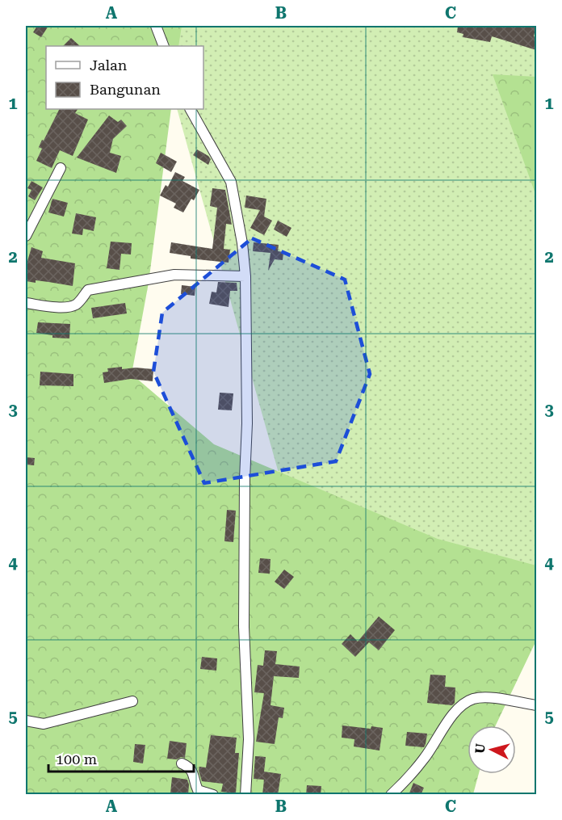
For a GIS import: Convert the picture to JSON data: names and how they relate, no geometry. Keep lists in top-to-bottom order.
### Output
{
  "legend": ["Jalan", "Bangunan"],
  "scale_bar": "100 m",
  "north": "left",
  "grid": {
    "columns": ["A", "B", "C"],
    "rows": [
      "1",
      "2",
      "3",
      "4",
      "5"
    ]
  }
}
